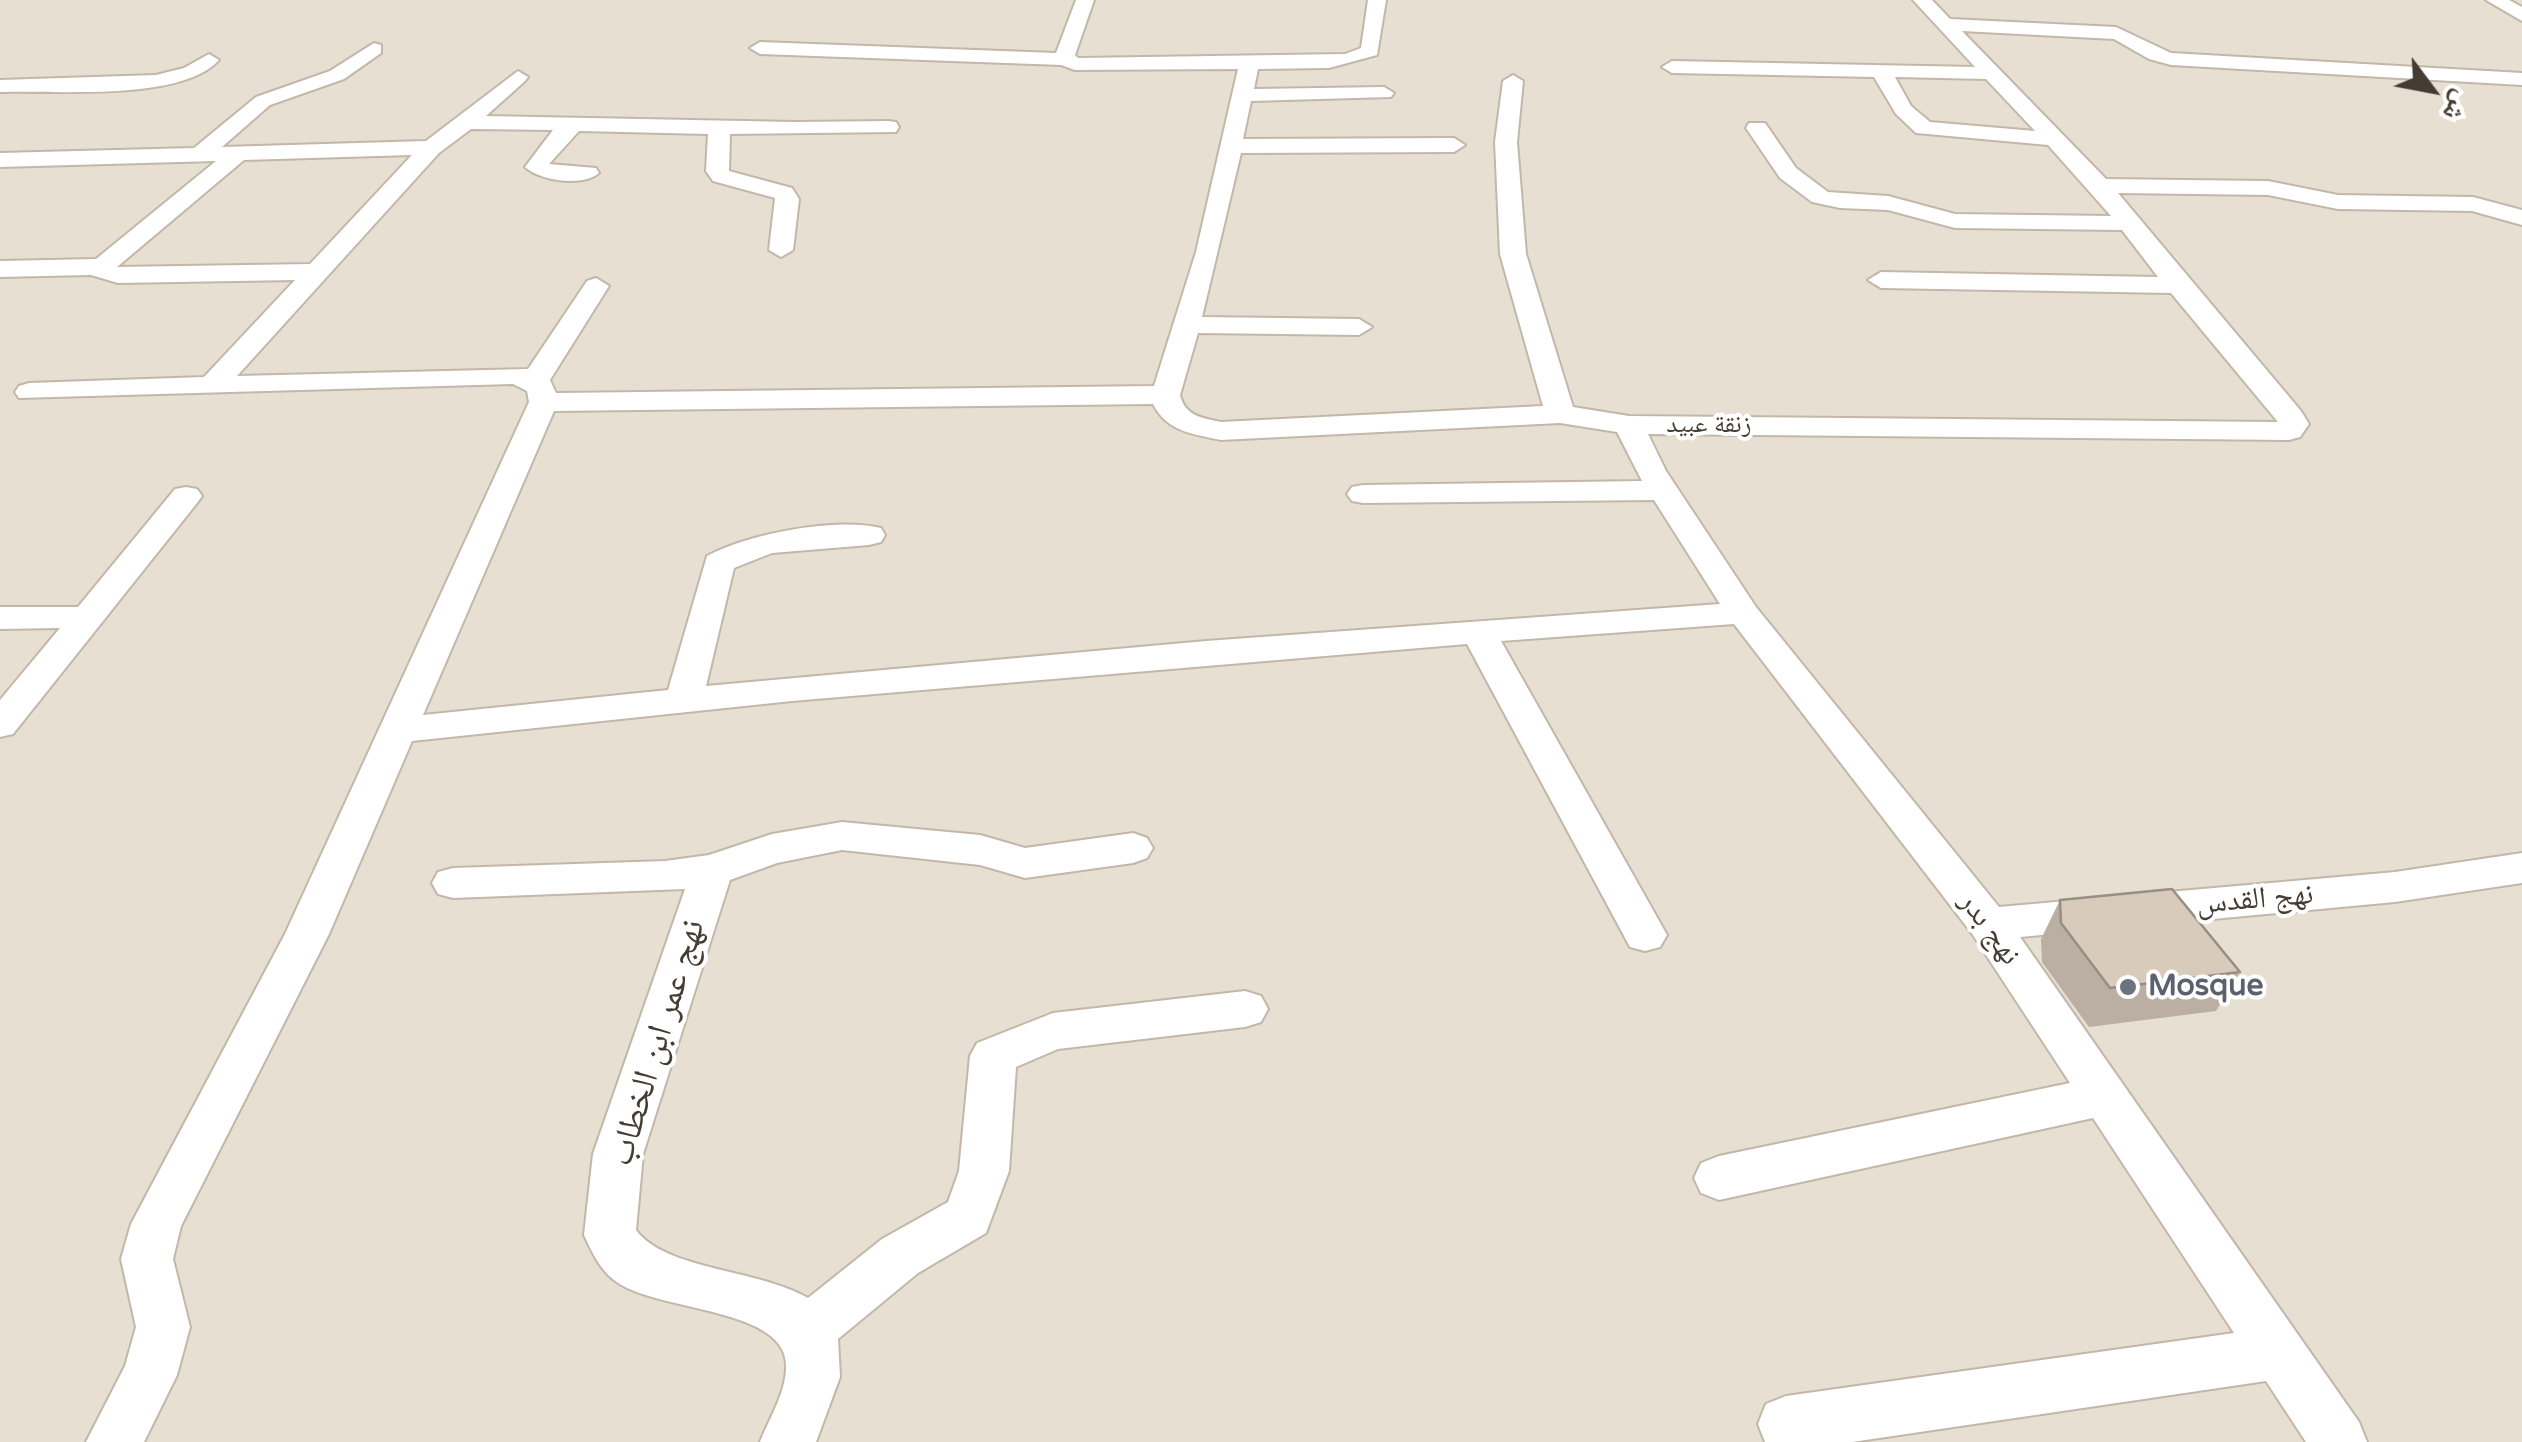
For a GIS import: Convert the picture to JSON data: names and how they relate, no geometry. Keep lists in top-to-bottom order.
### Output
{
  "streets": {
    "street": [
      "زنقة عبيد",
      "نهج القدس",
      "نهج بدر",
      "نهج عمر ابن الخطاب"
    ]
  },
  "crossings": [
    ["زنقة عبيد", "نهج بدر"],
    ["نهج القدس", "نهج بدر"]
  ],
  "places": ["Mosque"],
  "north": "bottom right"
}
